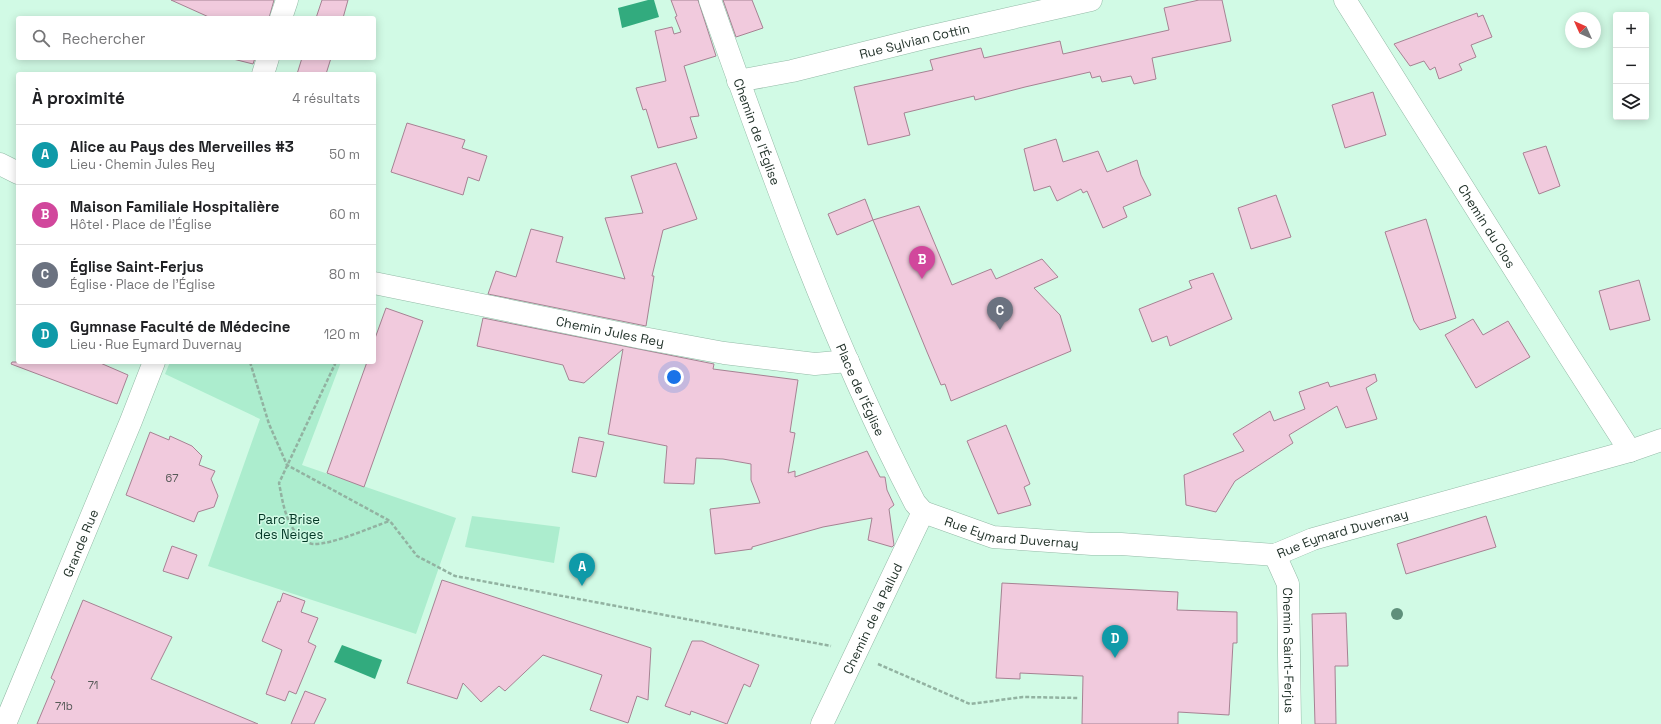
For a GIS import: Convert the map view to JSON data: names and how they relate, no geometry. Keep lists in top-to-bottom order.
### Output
{
  "streets": {
    "street": [
      "Rue Sylvian Cottin",
      "Chemin de l'Église",
      "Chemin du Clos",
      "Chemin Jules Rey",
      "Place de l'Église",
      "Rue Eymard Duvernay",
      "Grande Rue",
      "Chemin de la Pallud",
      "Chemin Saint-Ferjus"
    ]
  },
  "crossings": [
    ["Rue Sylvian Cottin", "Chemin de l'Église"],
    ["Chemin de l'Église", "Place de l'Église"],
    ["Chemin du Clos", "Rue Eymard Duvernay"],
    ["Chemin Jules Rey", "Place de l'Église"],
    ["Place de l'Église", "Rue Eymard Duvernay"],
    ["Place de l'Église", "Chemin de la Pallud"],
    ["Rue Eymard Duvernay", "Chemin de la Pallud"],
    ["Rue Eymard Duvernay", "Chemin Saint-Ferjus"]
  ],
  "parks": ["Parc Brise des Neiges"],
  "house_numbers": ["67", "71", "71b"],
  "north": "top left",
  "page": {
    "map_buttons": ["+", "−"],
    "search": "Rechercher",
    "heading": ["À proximité", "4 résultats"],
    "list": [
      {
        "mark": "A",
        "name": "Alice au Pays des Merveilles #3",
        "note": "Lieu · Chemin Jules Rey",
        "value": "50 m"
      },
      {
        "mark": "B",
        "name": "Maison Familiale Hospitalière",
        "note": "Hôtel · Place de l'Église",
        "value": "60 m"
      },
      {
        "mark": "C",
        "name": "Église Saint-Ferjus",
        "note": "Église · Place de l'Église",
        "value": "80 m"
      },
      {
        "mark": "D",
        "name": "Gymnase Faculté de Médecine",
        "note": "Lieu · Rue Eymard Duvernay",
        "value": "120 m"
      }
    ],
    "pins": [
      "B",
      "C",
      "A",
      "D"
    ]
  }
}
